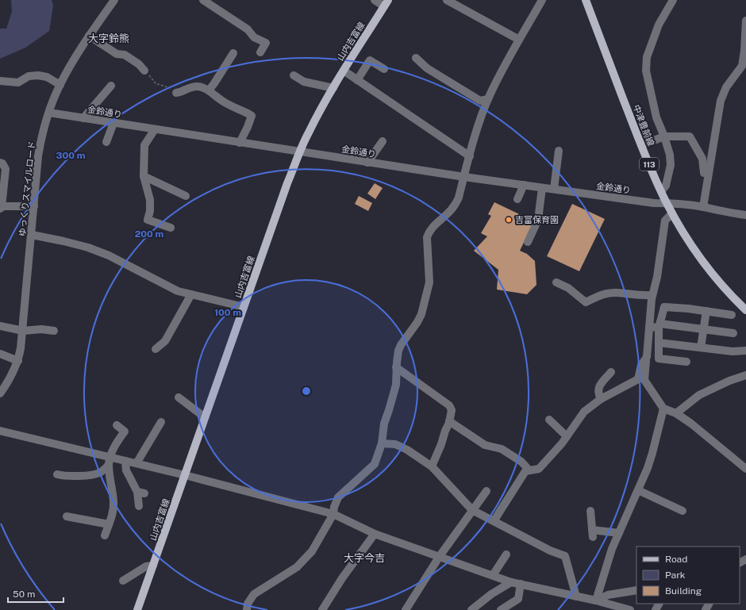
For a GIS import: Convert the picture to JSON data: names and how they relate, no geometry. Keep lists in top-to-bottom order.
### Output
{
  "streets": {
    "main road": ["山内吉富線", "中津豊前線", "113"],
    "street": ["金鈴通り", "ゆっくりスマイルロード"]
  },
  "crossings": [
    ["山内吉富線", "金鈴通り"],
    ["金鈴通り", "中津豊前線"],
    ["金鈴通り", "ゆっくりスマイルロード"]
  ],
  "districts": ["大字鈴熊", "大字今吉"],
  "places": ["吉富保育園"],
  "legend": ["Road", "Park", "Building"],
  "scale_bar": "50 m",
  "rings": ["300 m", "200 m", "100 m"]
}
